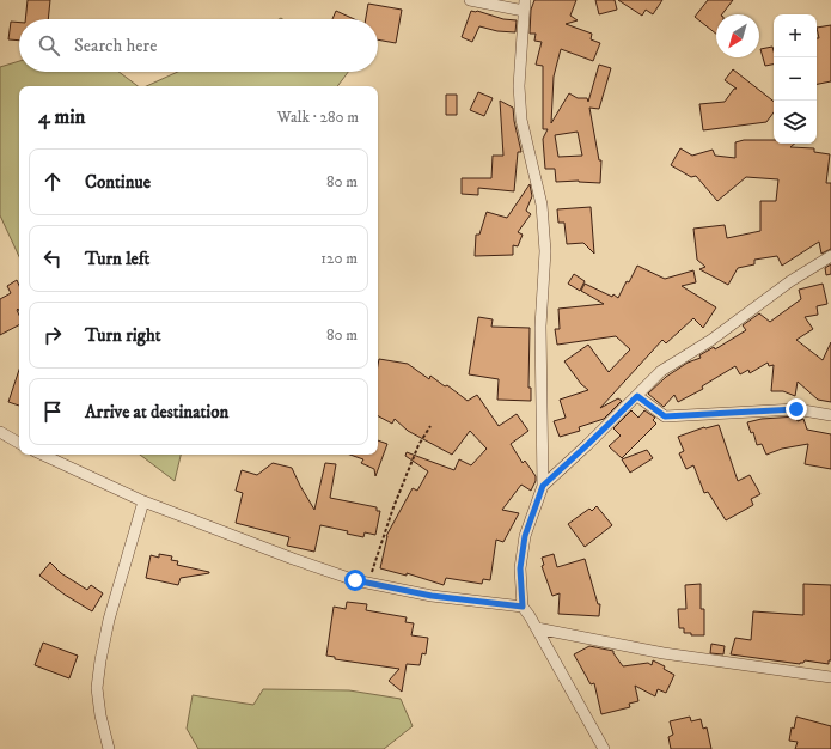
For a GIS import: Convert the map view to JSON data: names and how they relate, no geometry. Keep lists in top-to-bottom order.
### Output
{
  "north": "bottom left",
  "page": {
    "map_buttons": ["+", "−"],
    "search": "Search here",
    "heading": ["4 min", "Walk · 280 m"],
    "list": [
      ["Continue", "80 m"],
      ["Turn left", "120 m"],
      ["Turn right", "80 m"],
      "Arrive at destination"
    ]
  }
}
